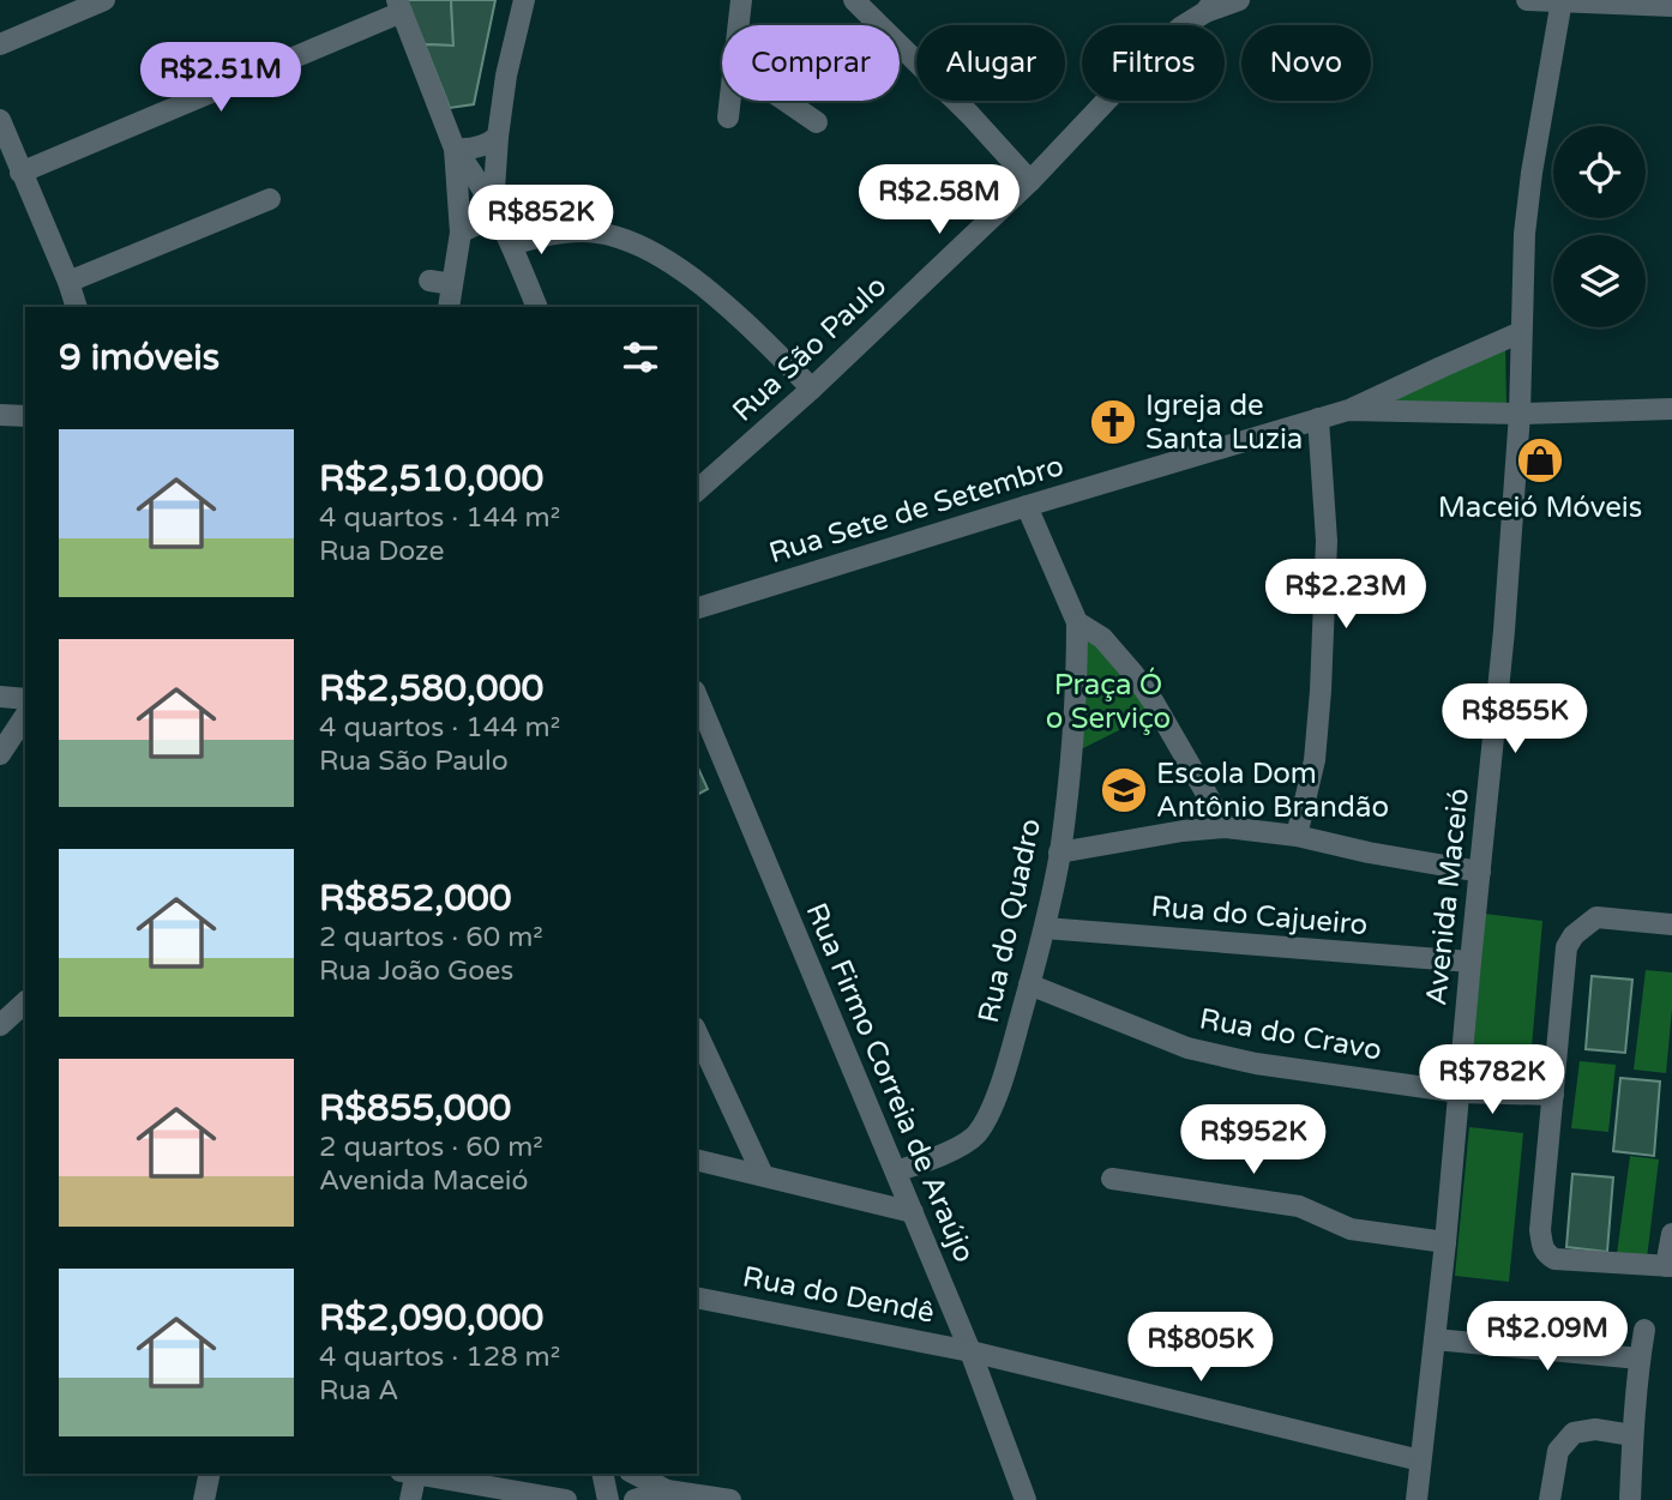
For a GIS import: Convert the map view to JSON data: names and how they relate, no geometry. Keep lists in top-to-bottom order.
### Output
{
  "streets": {
    "street": [
      "Rua São Paulo",
      "Rua Sete de Setembro",
      "Avenida Maceió",
      "Rua do Cajueiro",
      "Rua do Quadro",
      "Rua do Cravo",
      "Rua Firmo Correia de Araújo",
      "Rua do Dendê"
    ]
  },
  "crossings": [
    ["Rua Sete de Setembro", "Avenida Maceió"],
    ["Avenida Maceió", "Rua do Cajueiro"],
    ["Avenida Maceió", "Rua do Cravo"],
    ["Avenida Maceió", "Rua do Dendê"],
    ["Rua do Cajueiro", "Rua do Quadro"],
    ["Rua do Quadro", "Rua do Cravo"],
    ["Rua do Quadro", "Rua Firmo Correia de Araújo"],
    ["Rua Firmo Correia de Araújo", "Rua do Dendê"]
  ],
  "parks": ["Praça Ó o Serviço"],
  "places": {
    "church": ["Igreja de Santa Luzia"],
    "shop": ["Maceió Móveis"],
    "school or university": ["Escola Dom Antônio Brandão"]
  },
  "page": {
    "chip": [
      "Comprar",
      "Alugar",
      "Filtros",
      "Novo"
    ],
    "price": [
      "R$2.51M",
      "R$2.58M",
      "R$852K",
      "R$2.23M",
      "R$855K",
      "R$782K",
      "R$952K",
      "R$2.09M",
      "R$805K"
    ],
    "heading": "9 imóveis",
    "list": [
      {
        "name": "R$2,510,000",
        "note": "4 quartos · 144 m² · Rua Doze"
      },
      {
        "name": "R$2,580,000",
        "note": "4 quartos · 144 m² · Rua São Paulo"
      },
      {
        "name": "R$852,000",
        "note": "2 quartos · 60 m² · Rua João Goes"
      },
      {
        "name": "R$855,000",
        "note": "2 quartos · 60 m² · Avenida Maceió"
      },
      {
        "name": "R$2,090,000",
        "note": "4 quartos · 128 m² · Rua A"
      }
    ]
  }
}
